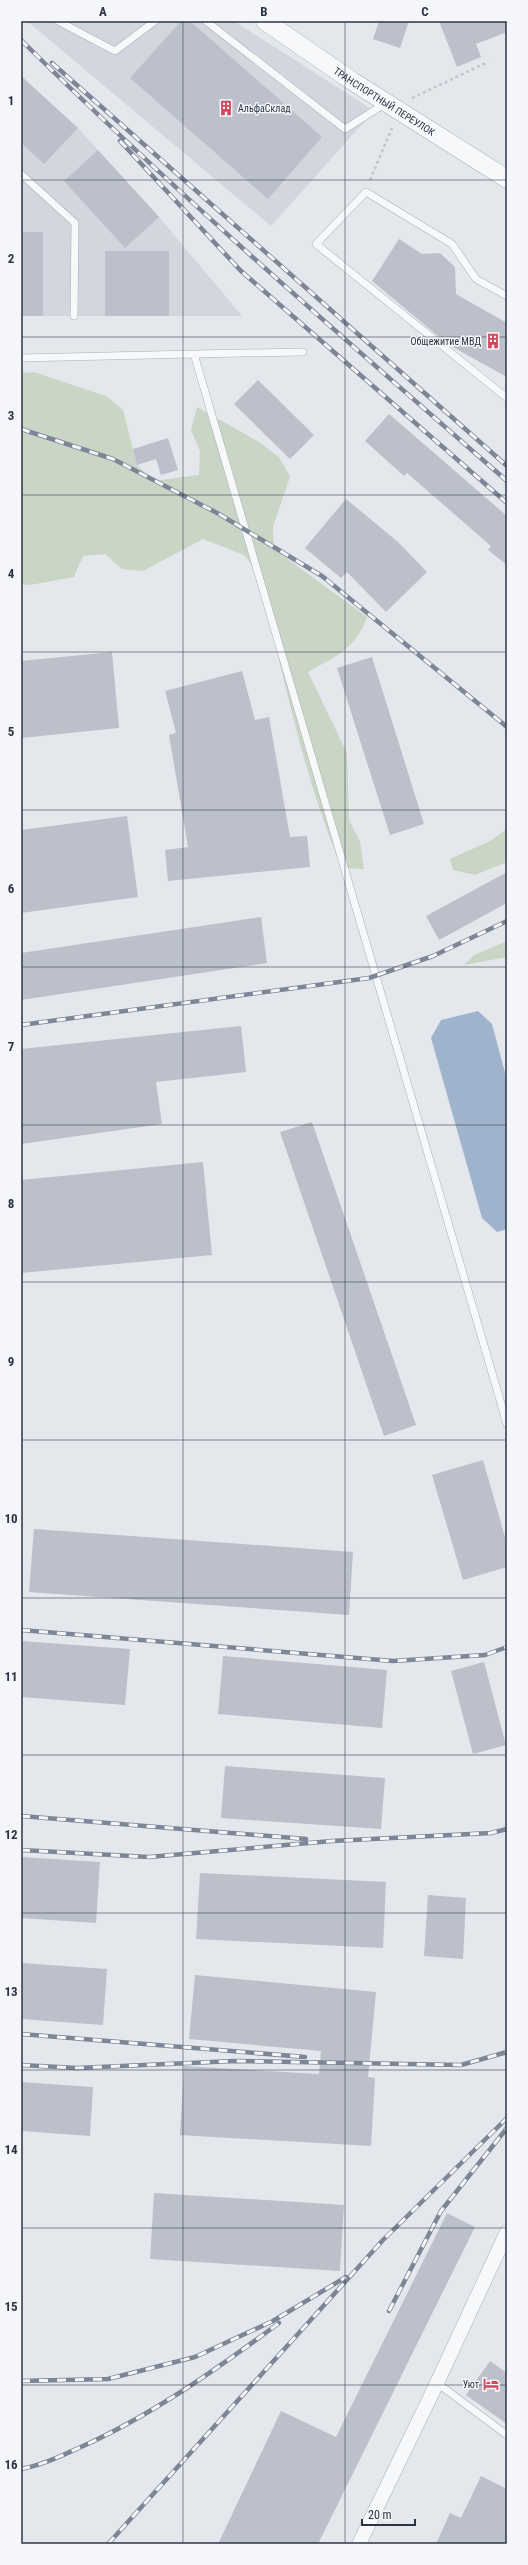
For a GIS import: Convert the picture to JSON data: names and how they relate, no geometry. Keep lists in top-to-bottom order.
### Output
{
  "streets": {
    "street": ["ТРАНСПОРТНЫЙ ПЕРЕУЛОК"]
  },
  "places": {
    "building": ["АльфаСклад", "Общежитие МВД"],
    "hotel": ["Уют"]
  },
  "scale_bar": "20 m",
  "grid": {
    "columns": ["A", "B", "C"],
    "rows": [
      "1",
      "2",
      "3",
      "4",
      "5",
      "6",
      "7",
      "8",
      "9",
      "10",
      "11",
      "12",
      "13",
      "14",
      "15",
      "16"
    ]
  }
}
